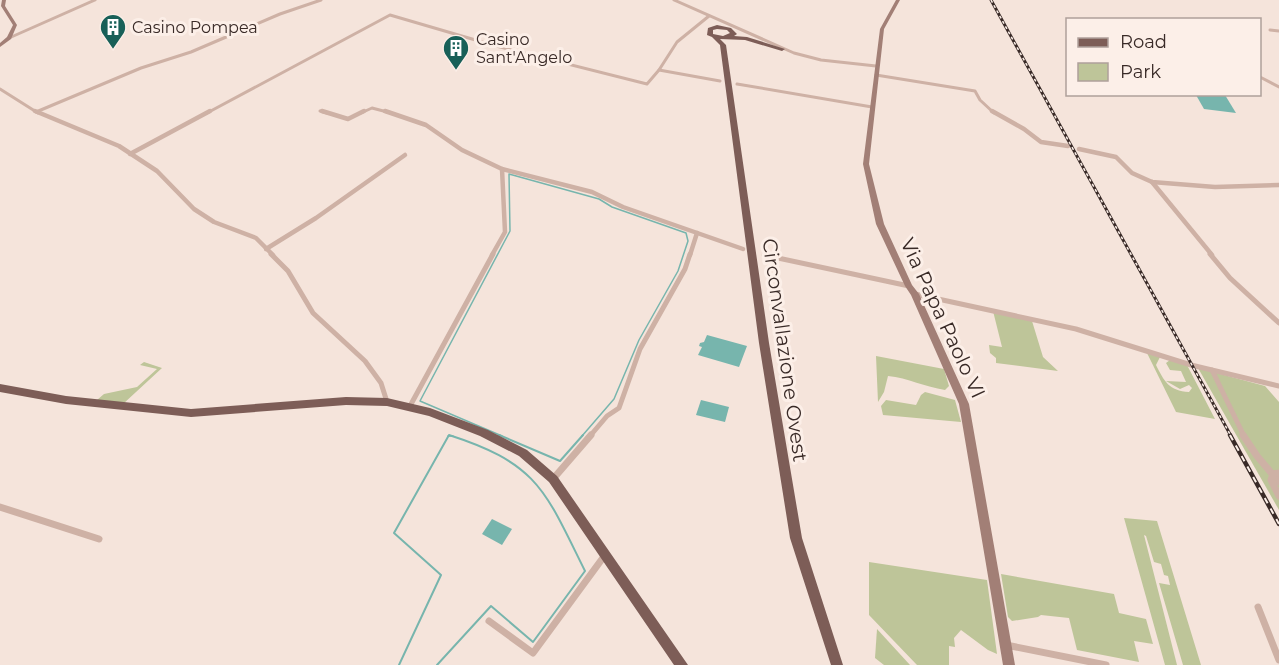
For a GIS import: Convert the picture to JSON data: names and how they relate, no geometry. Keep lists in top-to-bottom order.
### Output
{
  "streets": {
    "main road": ["Circonvallazione Ovest"],
    "street": ["Via Papa Paolo VI"]
  },
  "places": {
    "building": ["Casino Pompea", "Casino Sant'Angelo"]
  },
  "legend": ["Road", "Park"]
}
